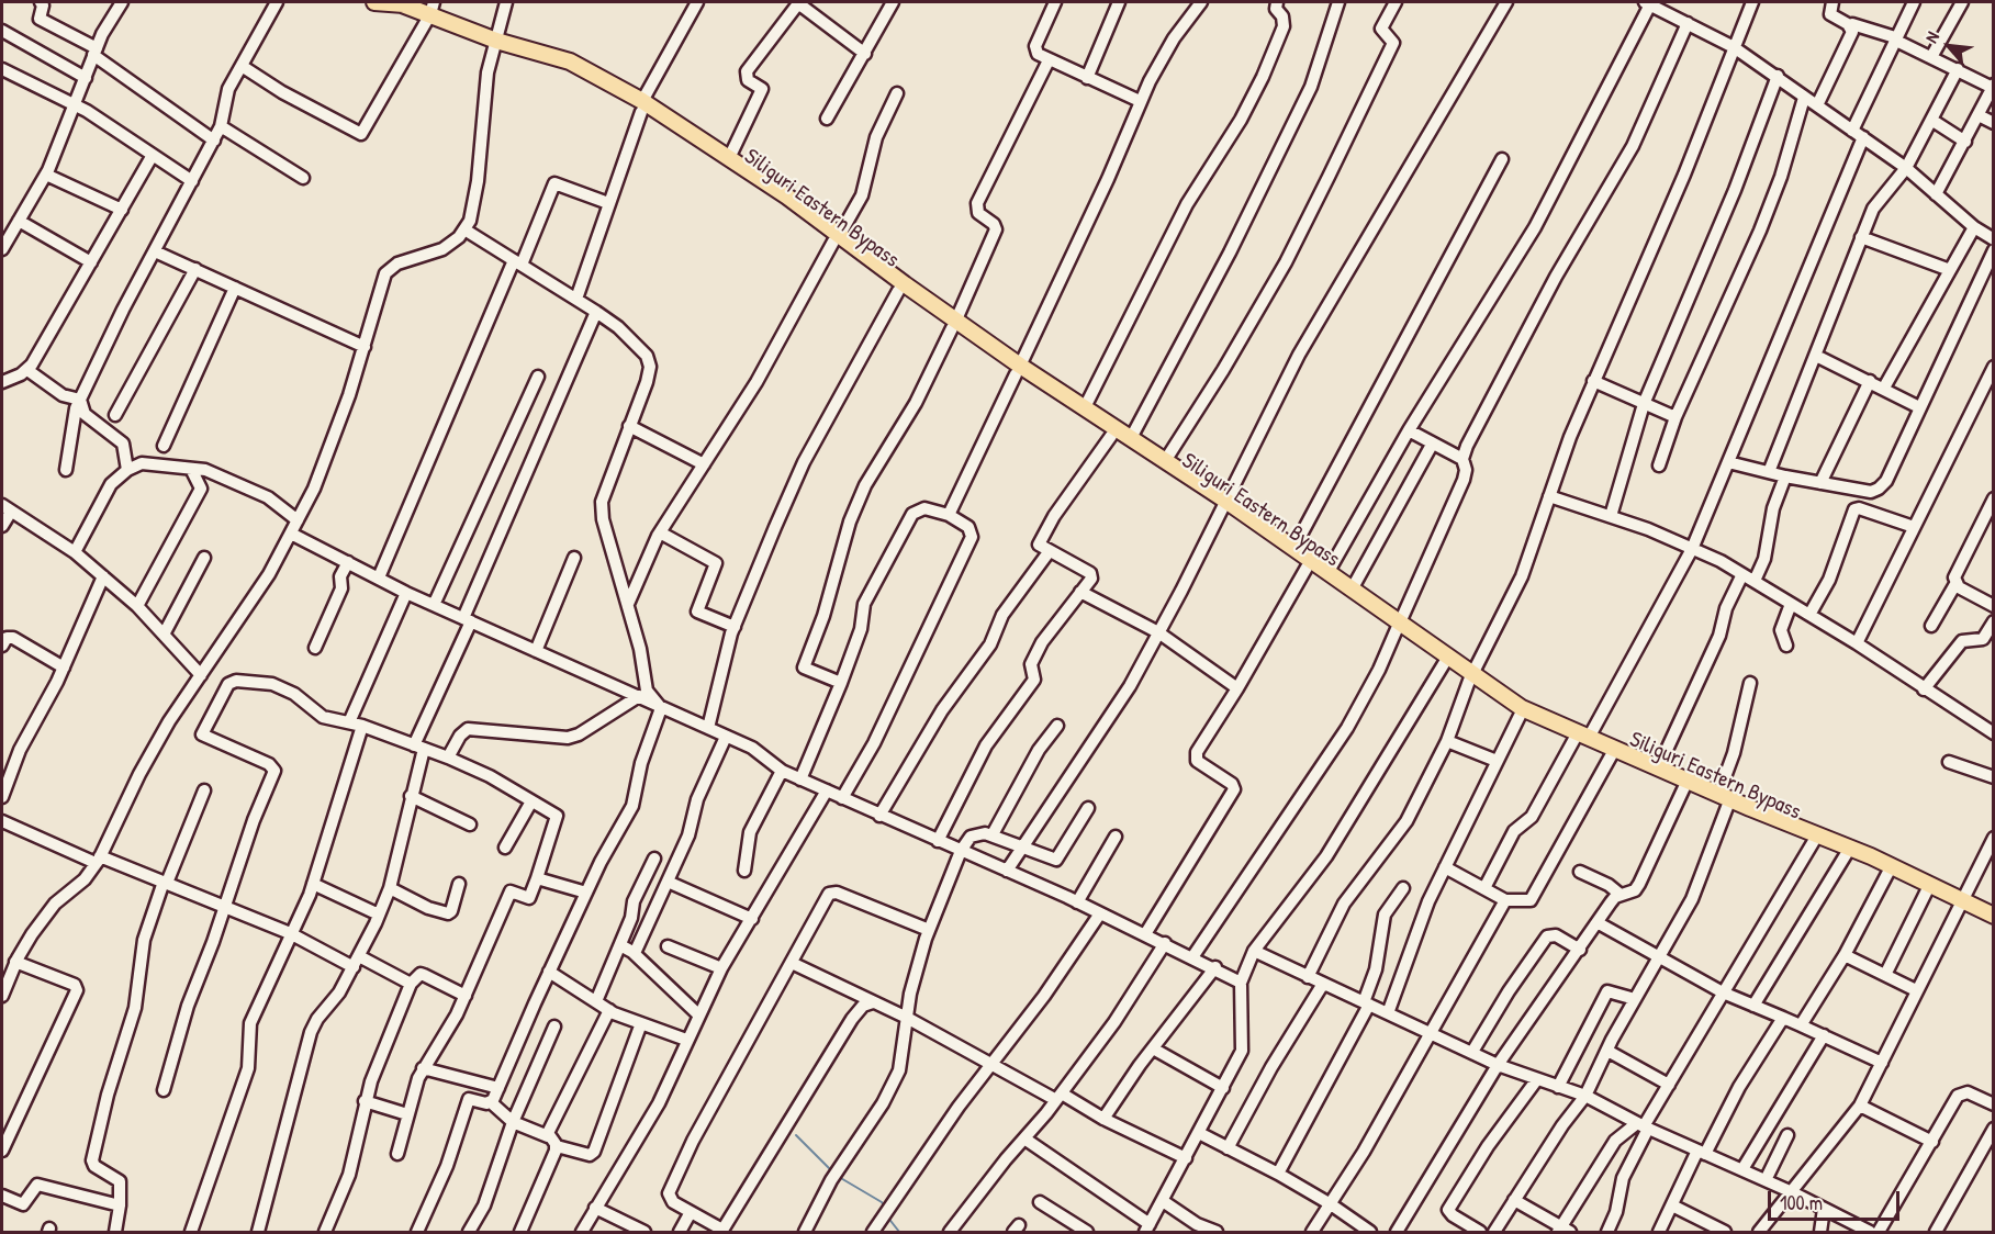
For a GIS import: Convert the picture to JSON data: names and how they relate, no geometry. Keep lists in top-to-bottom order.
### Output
{
  "streets": {
    "main road": ["Siliguri Eastern Bypass"]
  },
  "scale_bar": "100 m",
  "north": "top left"
}
